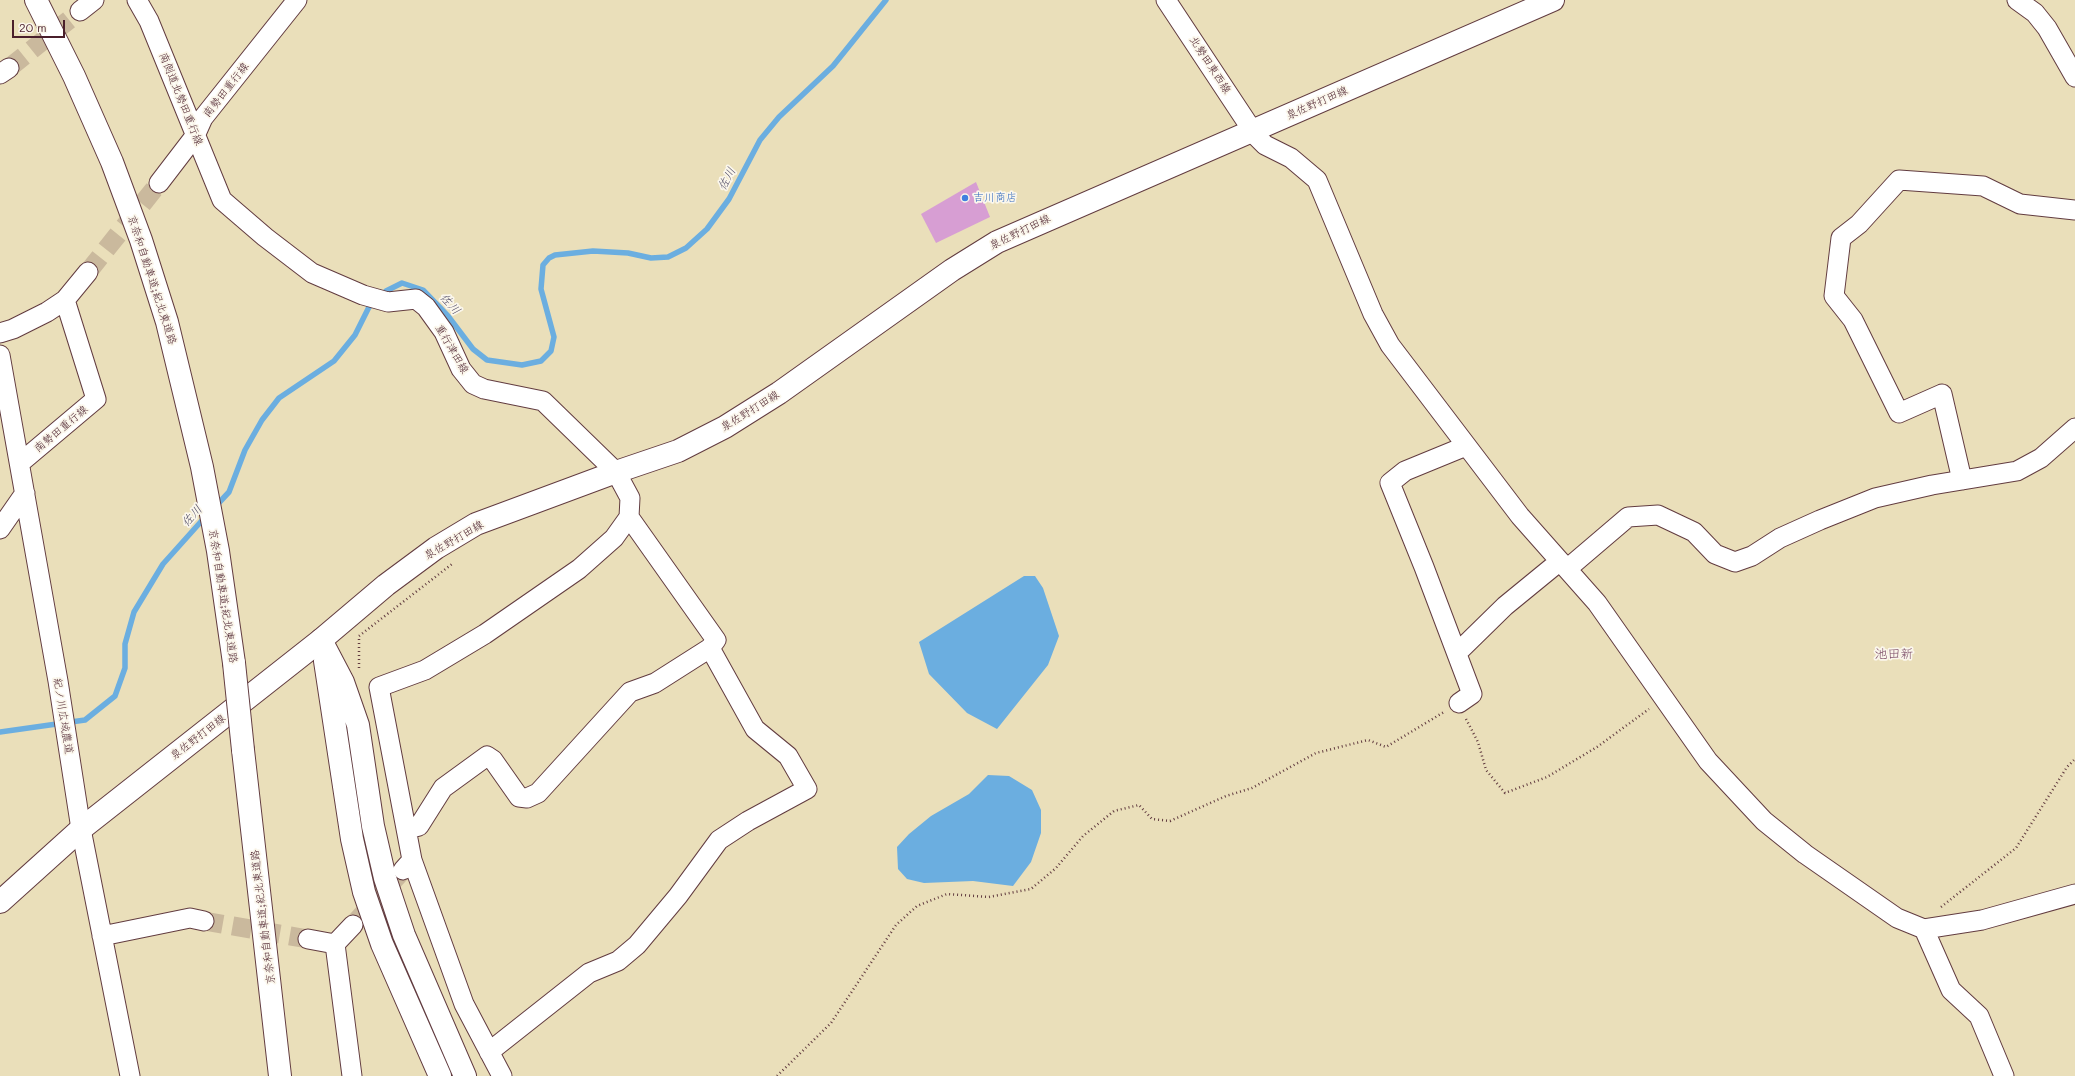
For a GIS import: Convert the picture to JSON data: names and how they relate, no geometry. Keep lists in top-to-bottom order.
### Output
{
  "streets": {
    "main road": ["泉佐野打田線", "京奈和自動車道;紀北東道路"],
    "street": [
      "北勢田東西線",
      "南勢田重行線",
      "南側道北勢田重行線",
      "重行津田線",
      "紀ノ川広域農道"
    ]
  },
  "crossings": [
    ["北勢田東西線", "泉佐野打田線"],
    ["南勢田重行線", "南側道北勢田重行線"],
    ["南勢田重行線", "紀ノ川広域農道"],
    ["南側道北勢田重行線", "重行津田線"],
    ["泉佐野打田線", "重行津田線"],
    ["泉佐野打田線", "紀ノ川広域農道"]
  ],
  "districts": ["池田新"],
  "water": ["佐川"],
  "places": ["吉川商店"],
  "scale_bar": "20 m"
}
